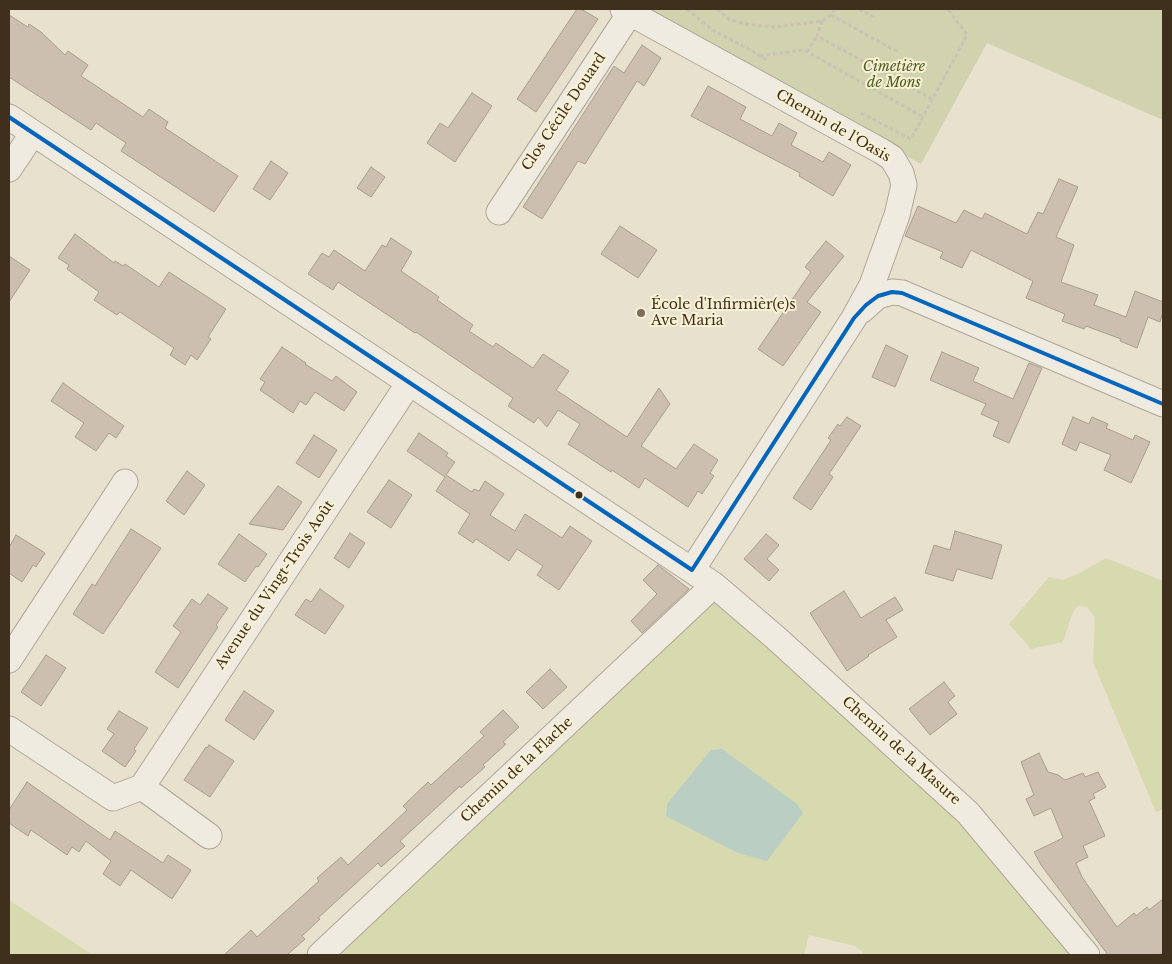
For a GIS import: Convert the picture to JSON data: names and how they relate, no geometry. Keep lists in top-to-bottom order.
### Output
{
  "streets": {
    "street": [
      "Clos Cécile Douard",
      "Chemin de l'Oasis",
      "Avenue du Vingt-Trois Août",
      "Chemin de la Masure",
      "Chemin de la Flache"
    ]
  },
  "crossings": [
    ["Clos Cécile Douard", "Chemin de l'Oasis"],
    ["Chemin de l'Oasis", "Chemin de la Masure"],
    ["Avenue du Vingt-Trois Août", "Chemin de la Masure"],
    ["Chemin de la Masure", "Chemin de la Flache"]
  ],
  "parks": ["Cimetière de Mons"],
  "places": ["École d'Infirmièr(e)s Ave Maria"]
}
